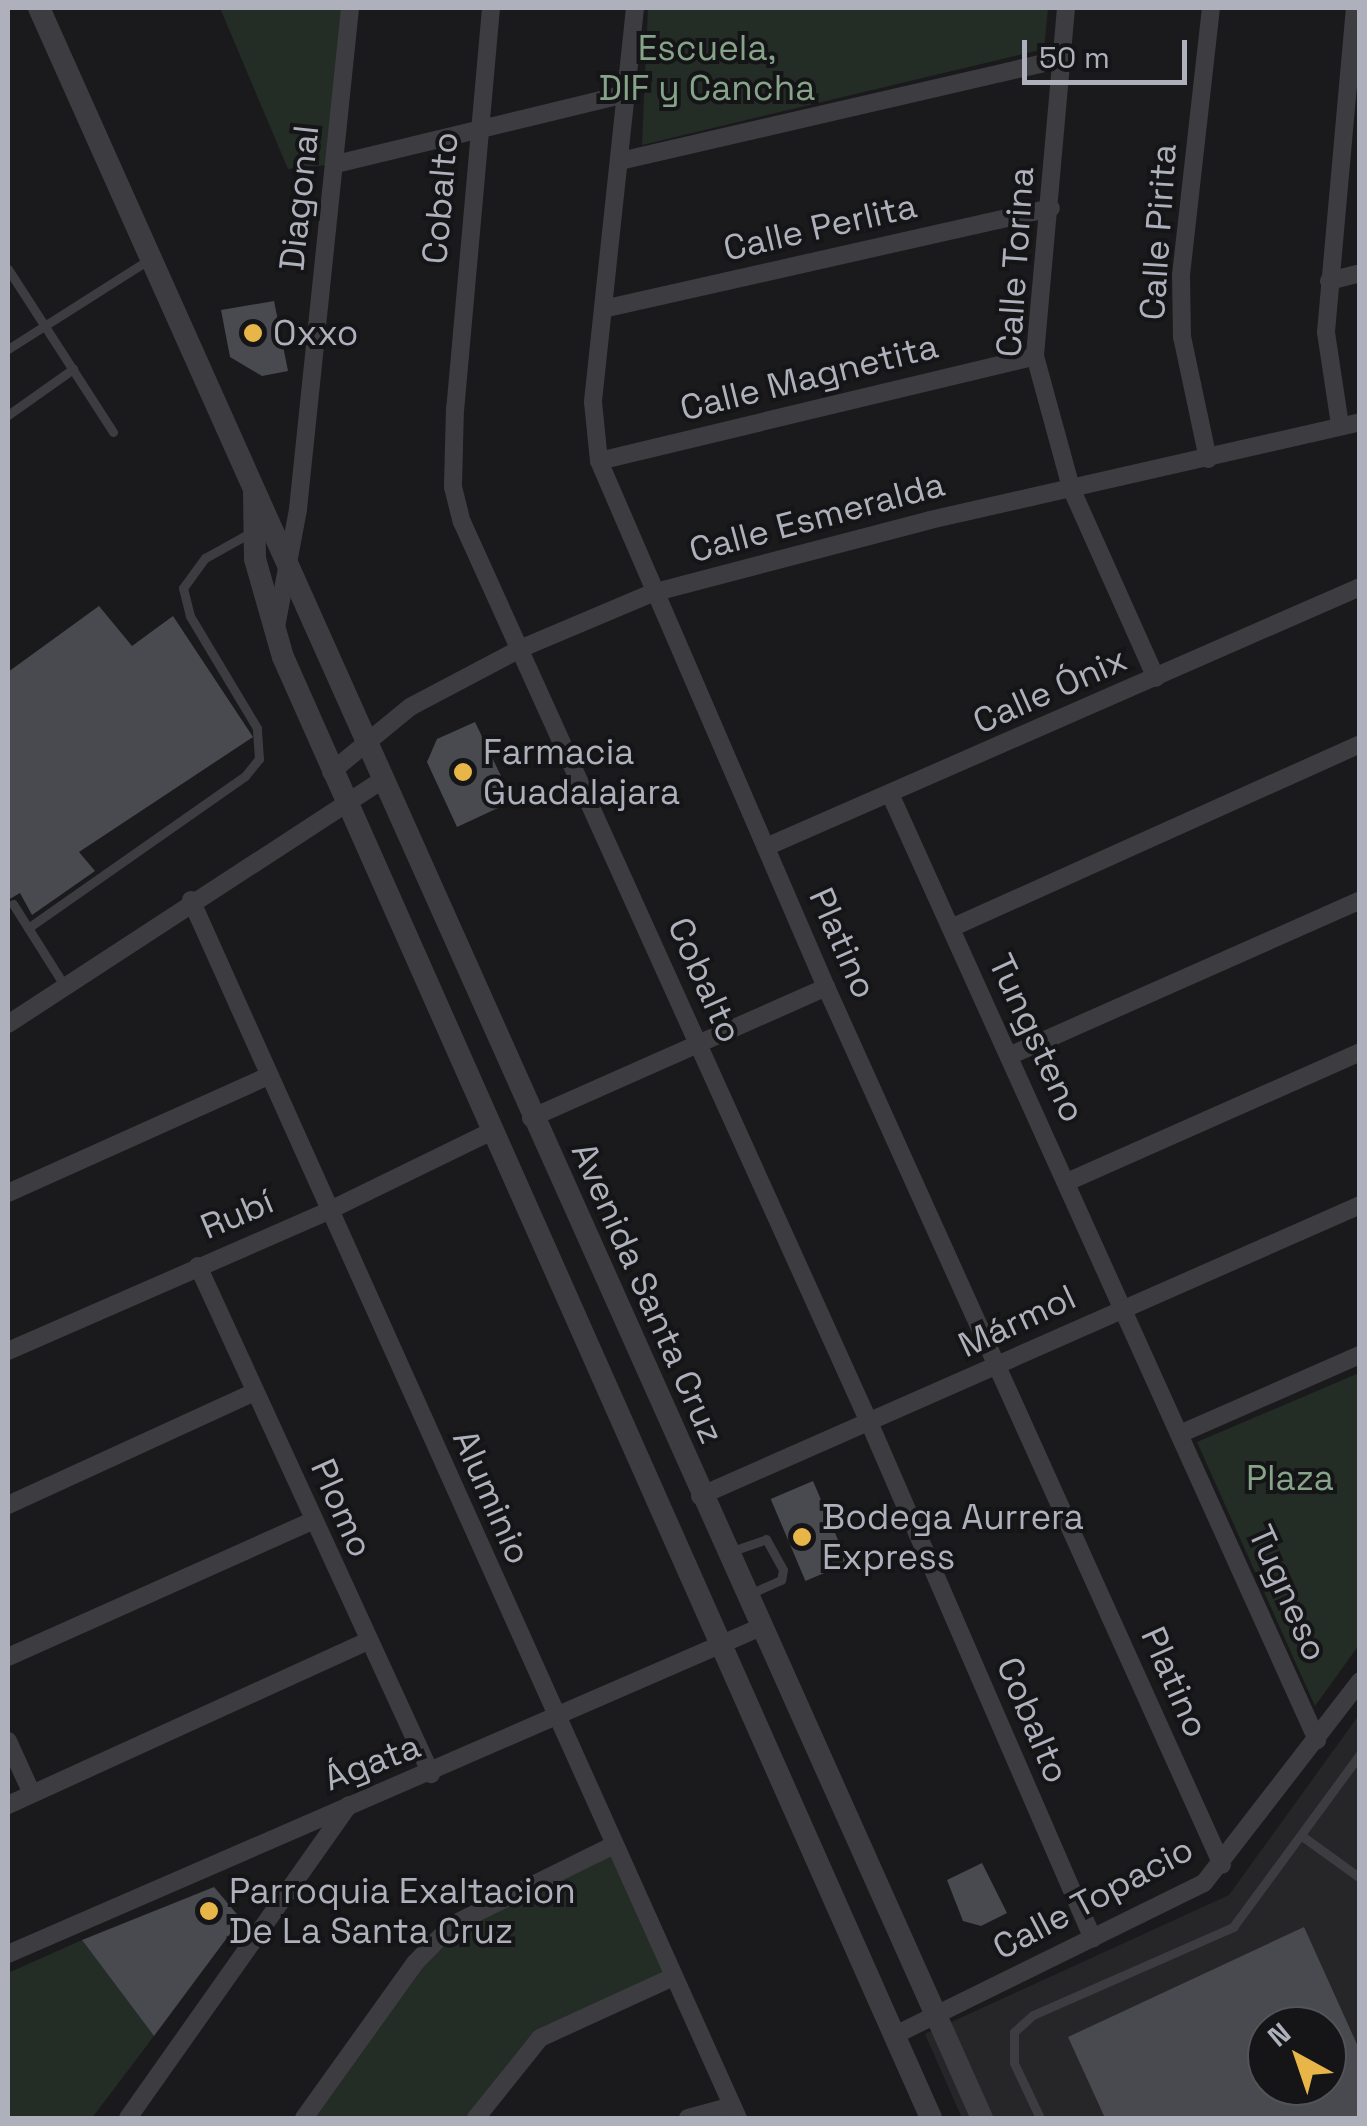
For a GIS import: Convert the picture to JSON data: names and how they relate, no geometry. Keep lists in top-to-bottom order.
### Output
{
  "streets": {
    "street": [
      "Diagonal",
      "Cobalto",
      "Calle Perlita",
      "Calle Pirita",
      "Calle Torina",
      "Calle Magnetita",
      "Calle Esmeralda",
      "Calle Ónix",
      "Platino",
      "Tungsteno",
      "Rubí",
      "Avenida Santa Cruz",
      "Mármol",
      "Aluminio",
      "Plomo",
      "Tugneso",
      "Ágata",
      "Calle Topacio"
    ]
  },
  "crossings": [
    ["Diagonal", "Avenida Santa Cruz"],
    ["Cobalto", "Calle Esmeralda"],
    ["Cobalto", "Mármol"],
    ["Cobalto", "Calle Topacio"],
    ["Calle Perlita", "Calle Torina"],
    ["Calle Perlita", "Platino"],
    ["Calle Pirita", "Calle Esmeralda"],
    ["Calle Torina", "Calle Magnetita"],
    ["Calle Torina", "Calle Esmeralda"],
    ["Calle Torina", "Calle Ónix"],
    ["Calle Magnetita", "Platino"],
    ["Calle Esmeralda", "Platino"],
    ["Calle Esmeralda", "Avenida Santa Cruz"],
    ["Calle Ónix", "Platino"],
    ["Calle Ónix", "Tungsteno"],
    ["Platino", "Mármol"],
    ["Platino", "Calle Topacio"],
    ["Tungsteno", "Mármol"],
    ["Tungsteno", "Tugneso"],
    ["Rubí", "Avenida Santa Cruz"],
    ["Rubí", "Aluminio"],
    ["Rubí", "Plomo"],
    ["Avenida Santa Cruz", "Mármol"],
    ["Avenida Santa Cruz", "Ágata"],
    ["Avenida Santa Cruz", "Calle Topacio"],
    ["Mármol", "Tugneso"],
    ["Aluminio", "Ágata"],
    ["Plomo", "Ágata"],
    ["Tugneso", "Calle Topacio"]
  ],
  "parks": ["Escuela, DIF y Cancha", "Plaza"],
  "places": [
    "Oxxo",
    "Farmacia Guadalajara",
    "Bodega Aurrera Express",
    "Parroquia Exaltacion De La Santa Cruz"
  ],
  "scale_bar": "50 m",
  "north": "top left"
}
